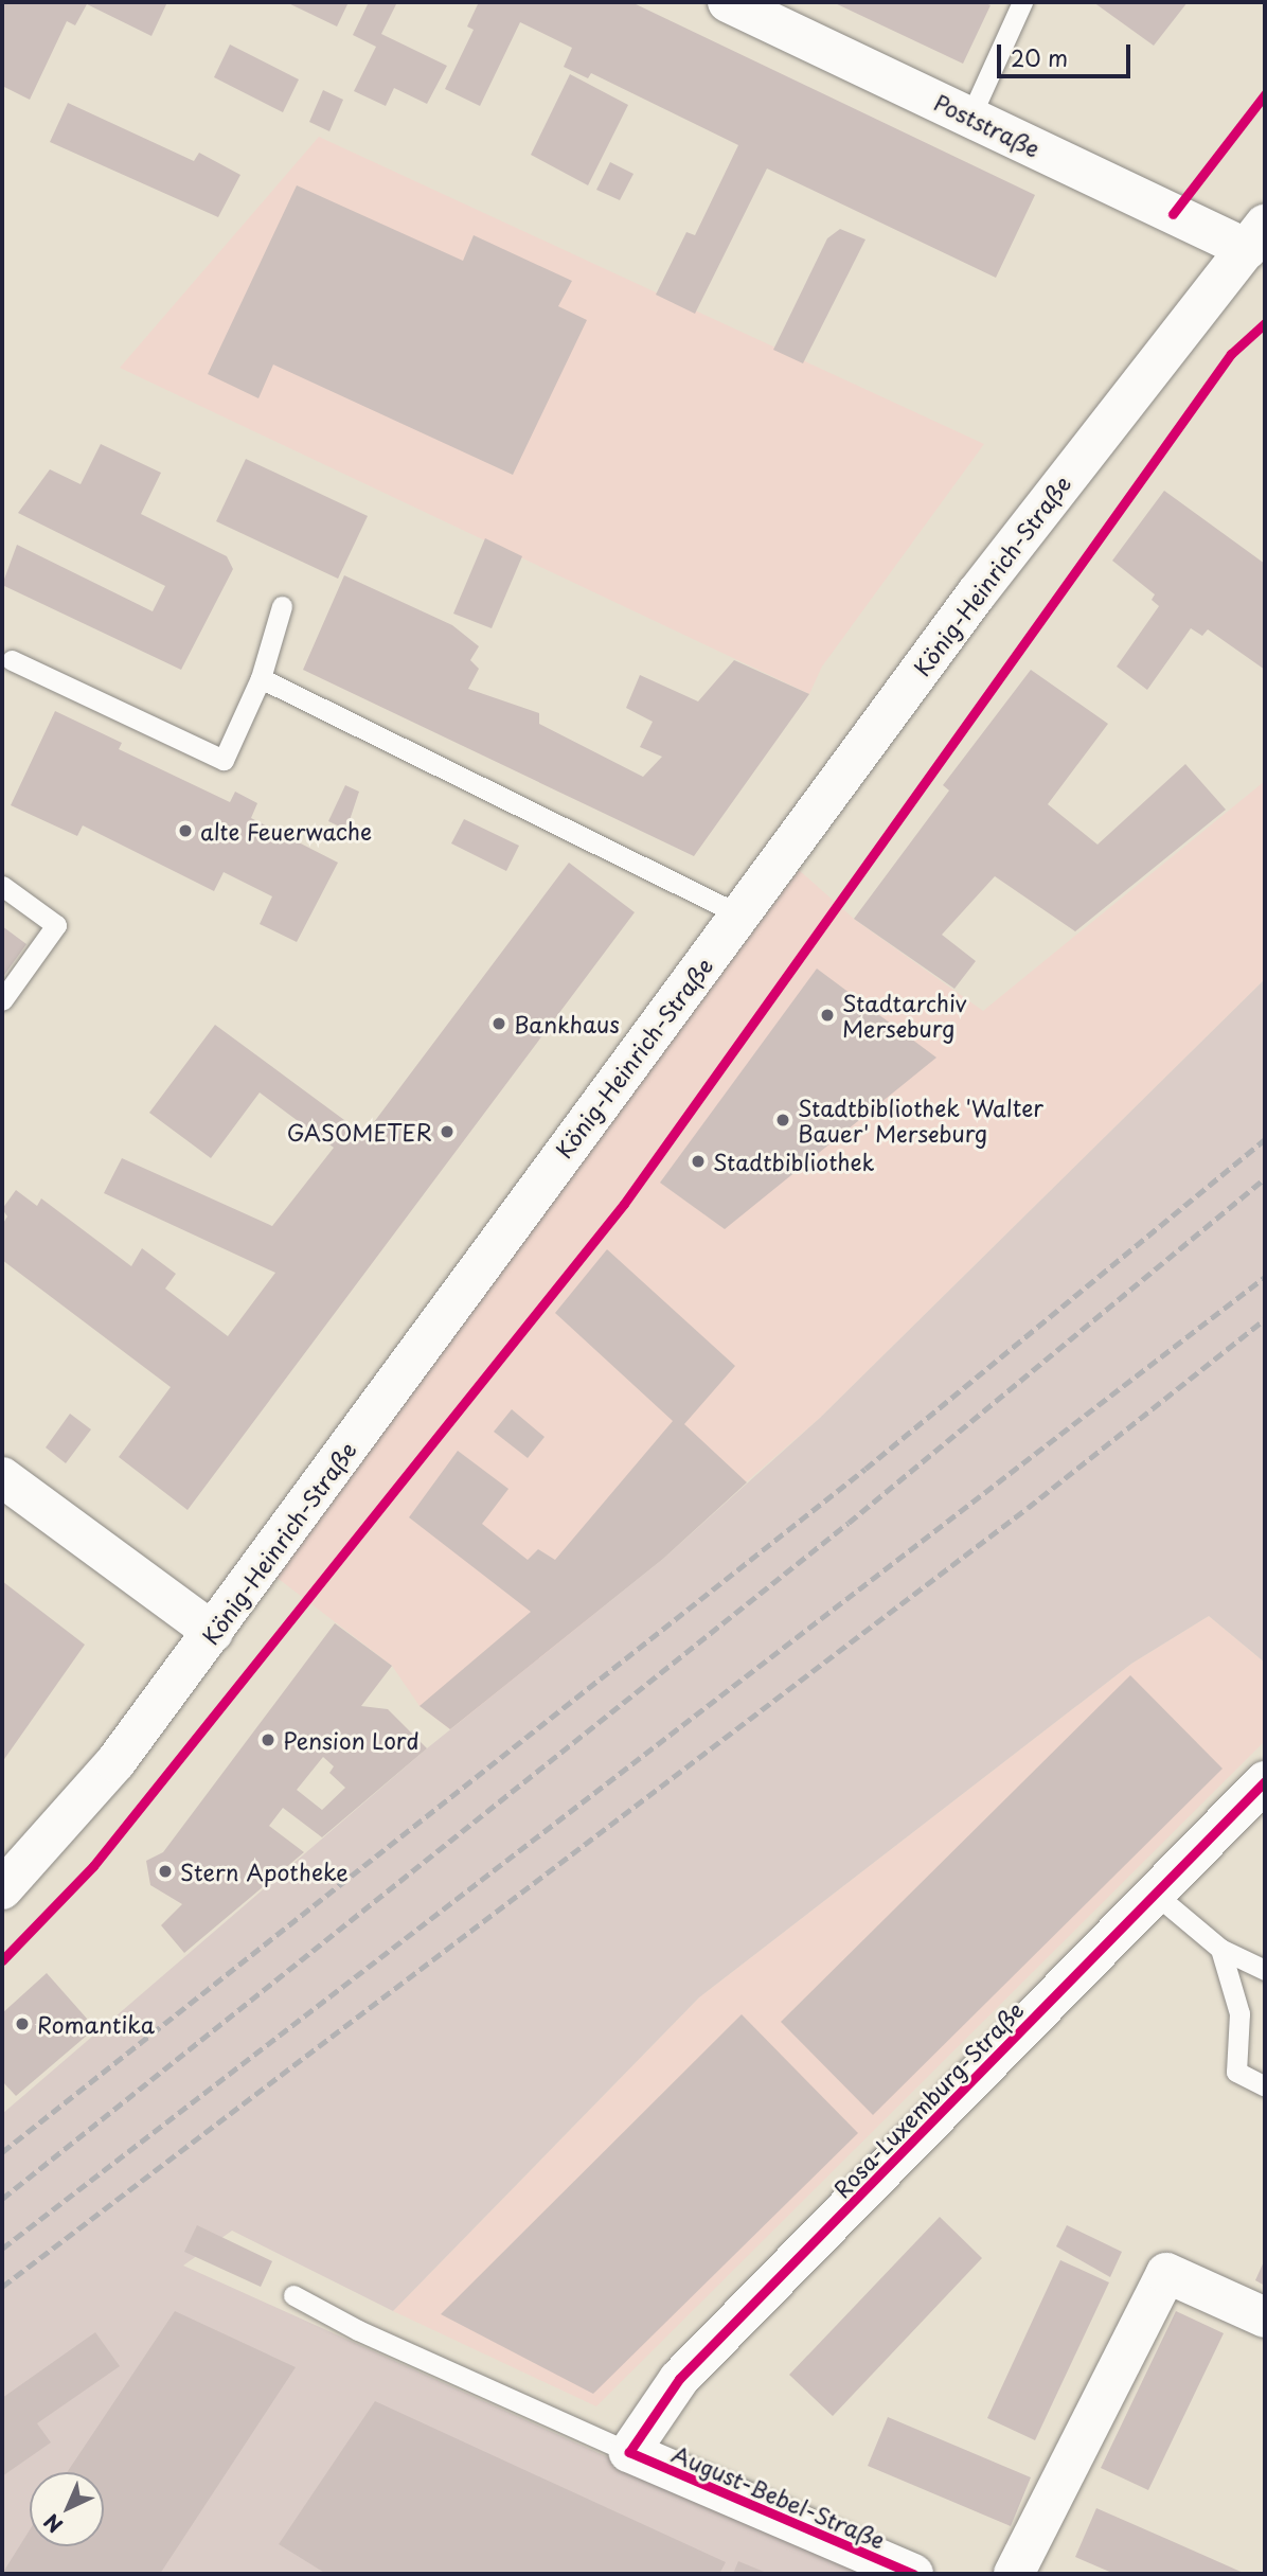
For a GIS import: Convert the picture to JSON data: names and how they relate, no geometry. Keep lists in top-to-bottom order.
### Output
{
  "streets": {
    "street": [
      "Poststraße",
      "König-Heinrich-Straße",
      "Rosa-Luxemburg-Straße",
      "August-Bebel-Straße"
    ]
  },
  "crossings": [
    ["Poststraße", "König-Heinrich-Straße"],
    ["Rosa-Luxemburg-Straße", "August-Bebel-Straße"]
  ],
  "places": [
    "alte Feuerwache",
    "Stadtarchiv Merseburg",
    "Bankhaus",
    "Stadtbibliothek 'Walter Bauer' Merseburg",
    "GASOMETER",
    "Stadtbibliothek",
    "Pension Lord",
    "Stern Apotheke",
    "Romantika"
  ],
  "scale_bar": "20 m",
  "north": "bottom left"
}
